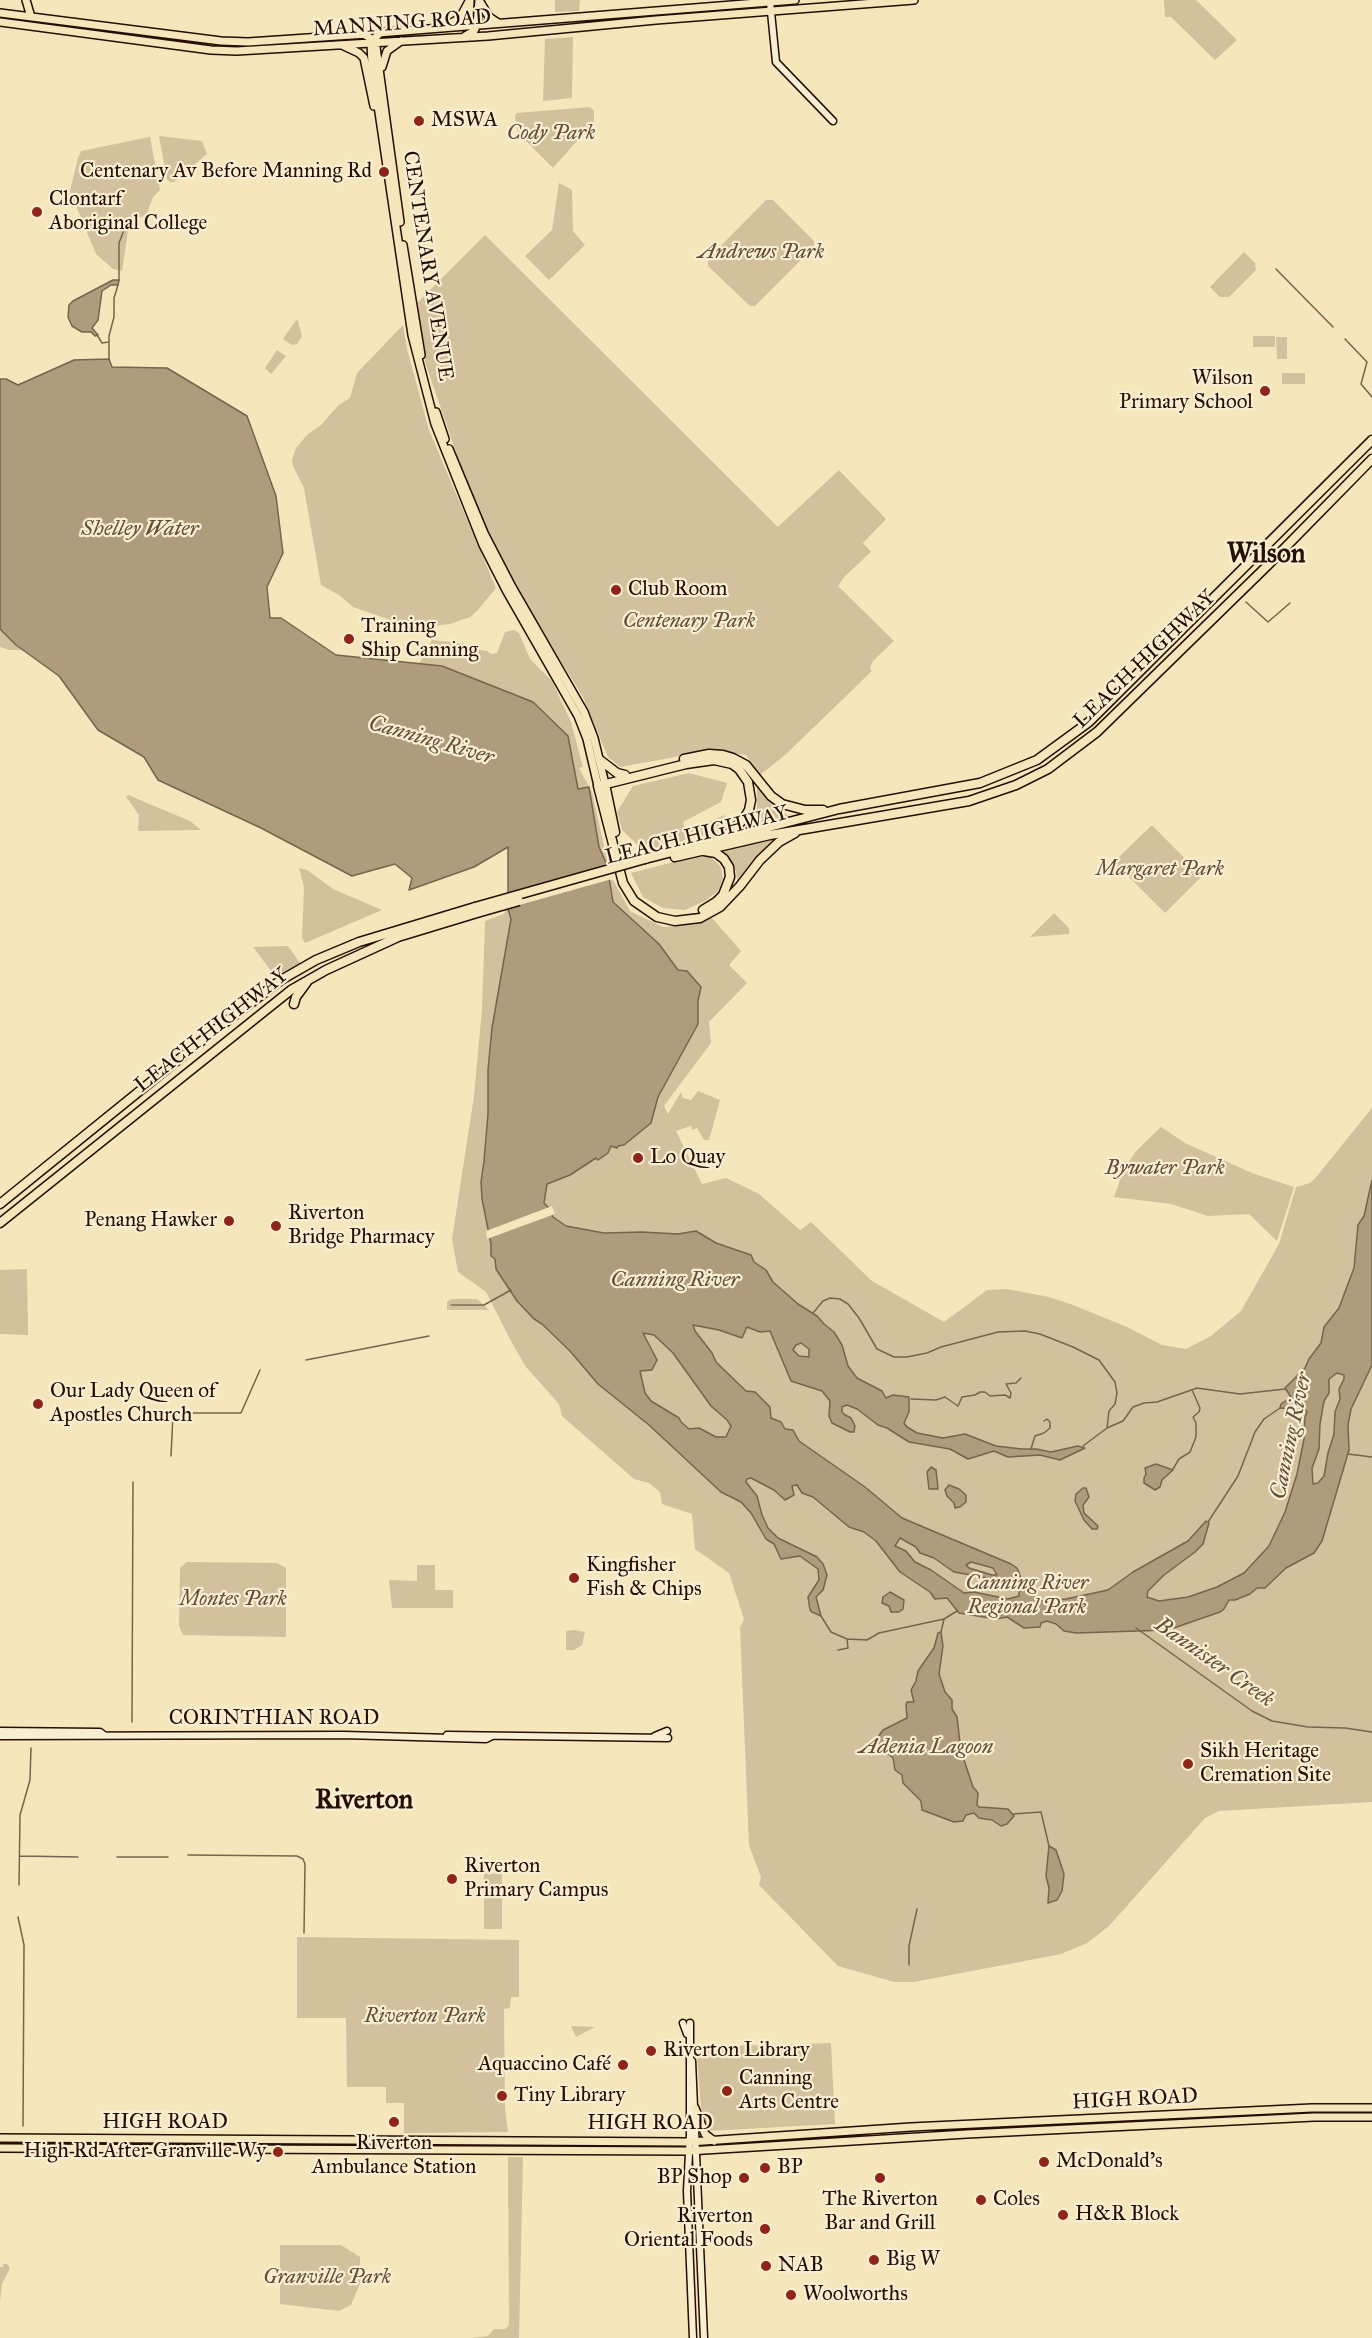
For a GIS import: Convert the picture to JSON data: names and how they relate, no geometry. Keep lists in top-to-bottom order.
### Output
{
  "streets": {
    "highway": ["LEACH HIGHWAY"],
    "main road": [
      "MANNING ROAD",
      "CENTENARY AVENUE",
      "CORINTHIAN ROAD",
      "HIGH ROAD"
    ]
  },
  "crossings": [
    ["MANNING ROAD", "CENTENARY AVENUE"]
  ],
  "districts": ["Wilson", "Riverton"],
  "water": [
    "Shelley Water",
    "Canning River",
    "Bannister Creek",
    "Adenia Lagoon"
  ],
  "parks": [
    "Cody Park",
    "Andrews Park",
    "Centenary Park",
    "Margaret Park",
    "Bywater Park",
    "Canning River Regional Park",
    "Montes Park",
    "Riverton Park",
    "Granville Park"
  ],
  "places": [
    "MSWA",
    "Centenary Av Before Manning Rd",
    "Clontarf Aboriginal College",
    "Wilson Primary School",
    "Club Room",
    "Training Ship Canning",
    "Lo Quay",
    "Penang Hawker",
    "Riverton Bridge Pharmacy",
    "Our Lady Queen of Apostles Church",
    "Kingfisher Fish & Chips",
    "Sikh Heritage Cremation Site",
    "Riverton Primary Campus",
    "Riverton Library",
    "Aquaccino Café",
    "Canning Arts Centre",
    "Tiny Library",
    "Riverton Ambulance Station",
    "High Rd After Granville Wy",
    "McDonald's",
    "BP",
    "BP Shop",
    "The Riverton Bar and Grill",
    "Coles",
    "H&R Block",
    "Riverton Oriental Foods",
    "Big W",
    "NAB",
    "Woolworths"
  ]
}
